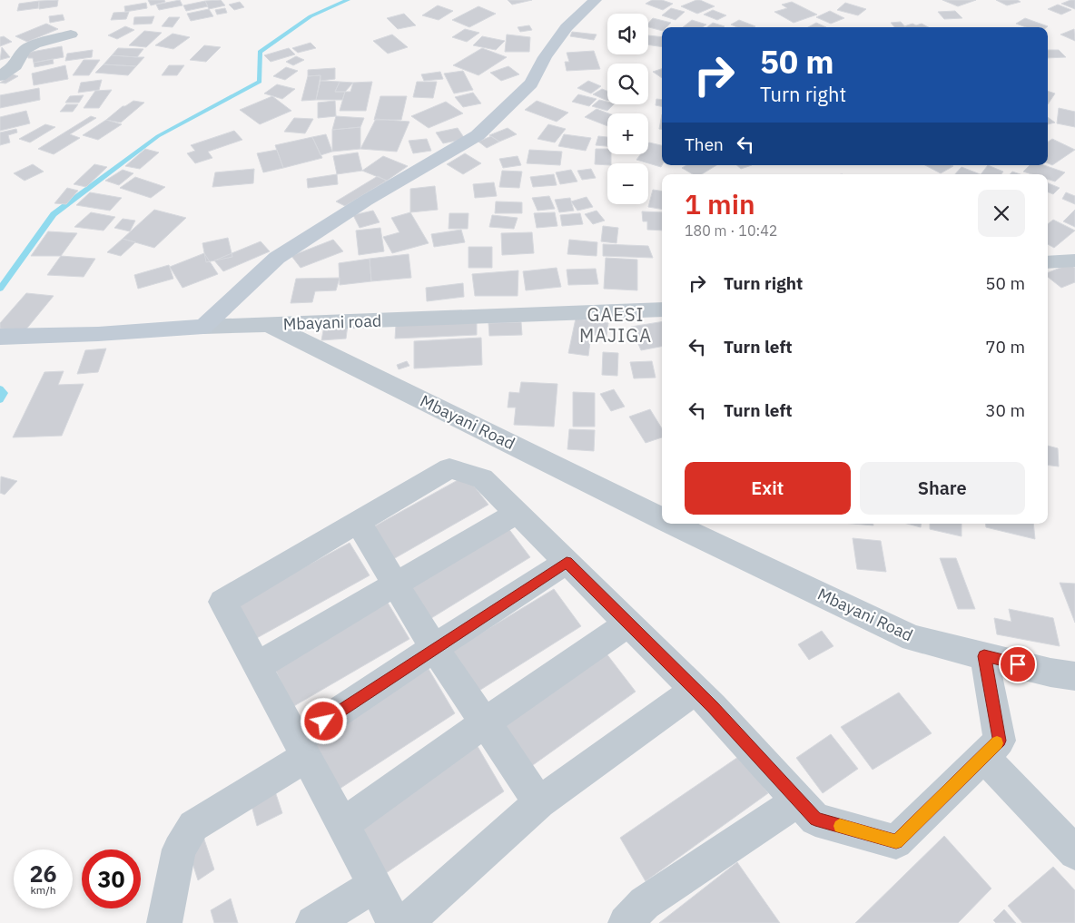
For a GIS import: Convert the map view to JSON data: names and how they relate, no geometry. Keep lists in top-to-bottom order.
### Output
{
  "streets": {
    "street": ["Mbayani road", "Mbayani Road"]
  },
  "crossings": [
    ["Mbayani road", "Mbayani Road"]
  ],
  "districts": ["GAESI MAJIGA"],
  "page": {
    "map_buttons": ["+", "−"],
    "turn": ["50 m", "Turn right"],
    "then": "Then",
    "heading": ["1 min", "180 m · 10:42"],
    "list": [
      {
        "name": "Turn right",
        "value": "50 m"
      },
      {
        "name": "Turn left",
        "value": "70 m"
      },
      {
        "name": "Turn left",
        "value": "30 m"
      }
    ],
    "buttons": ["Exit", "Share"],
    "speed": "26 km/h",
    "limit": "30"
  }
}
